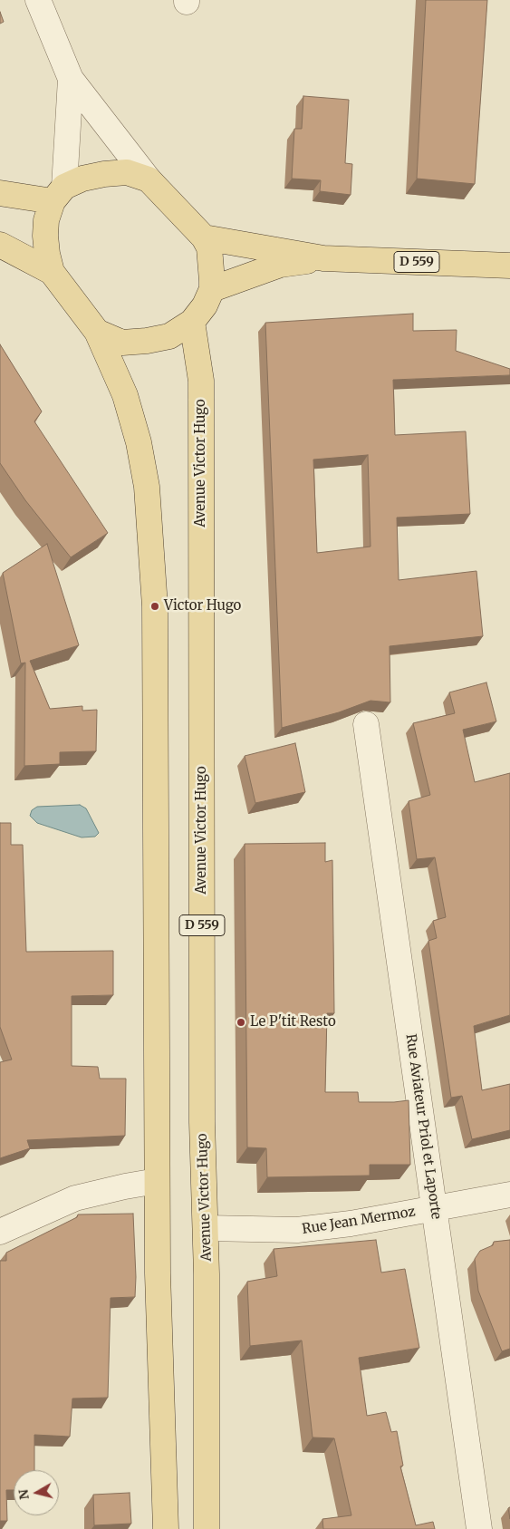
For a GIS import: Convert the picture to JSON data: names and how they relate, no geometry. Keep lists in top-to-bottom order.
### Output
{
  "streets": {
    "main road": ["D 559", "Avenue Victor Hugo"],
    "street": ["Rue Aviateur Priol et Laporte", "Rue Jean Mermoz"]
  },
  "crossings": [
    ["Avenue Victor Hugo", "Rue Jean Mermoz"],
    ["Rue Aviateur Priol et Laporte", "Rue Jean Mermoz"]
  ],
  "places": ["Victor Hugo", "Le P'tit Resto"],
  "north": "left"
}
